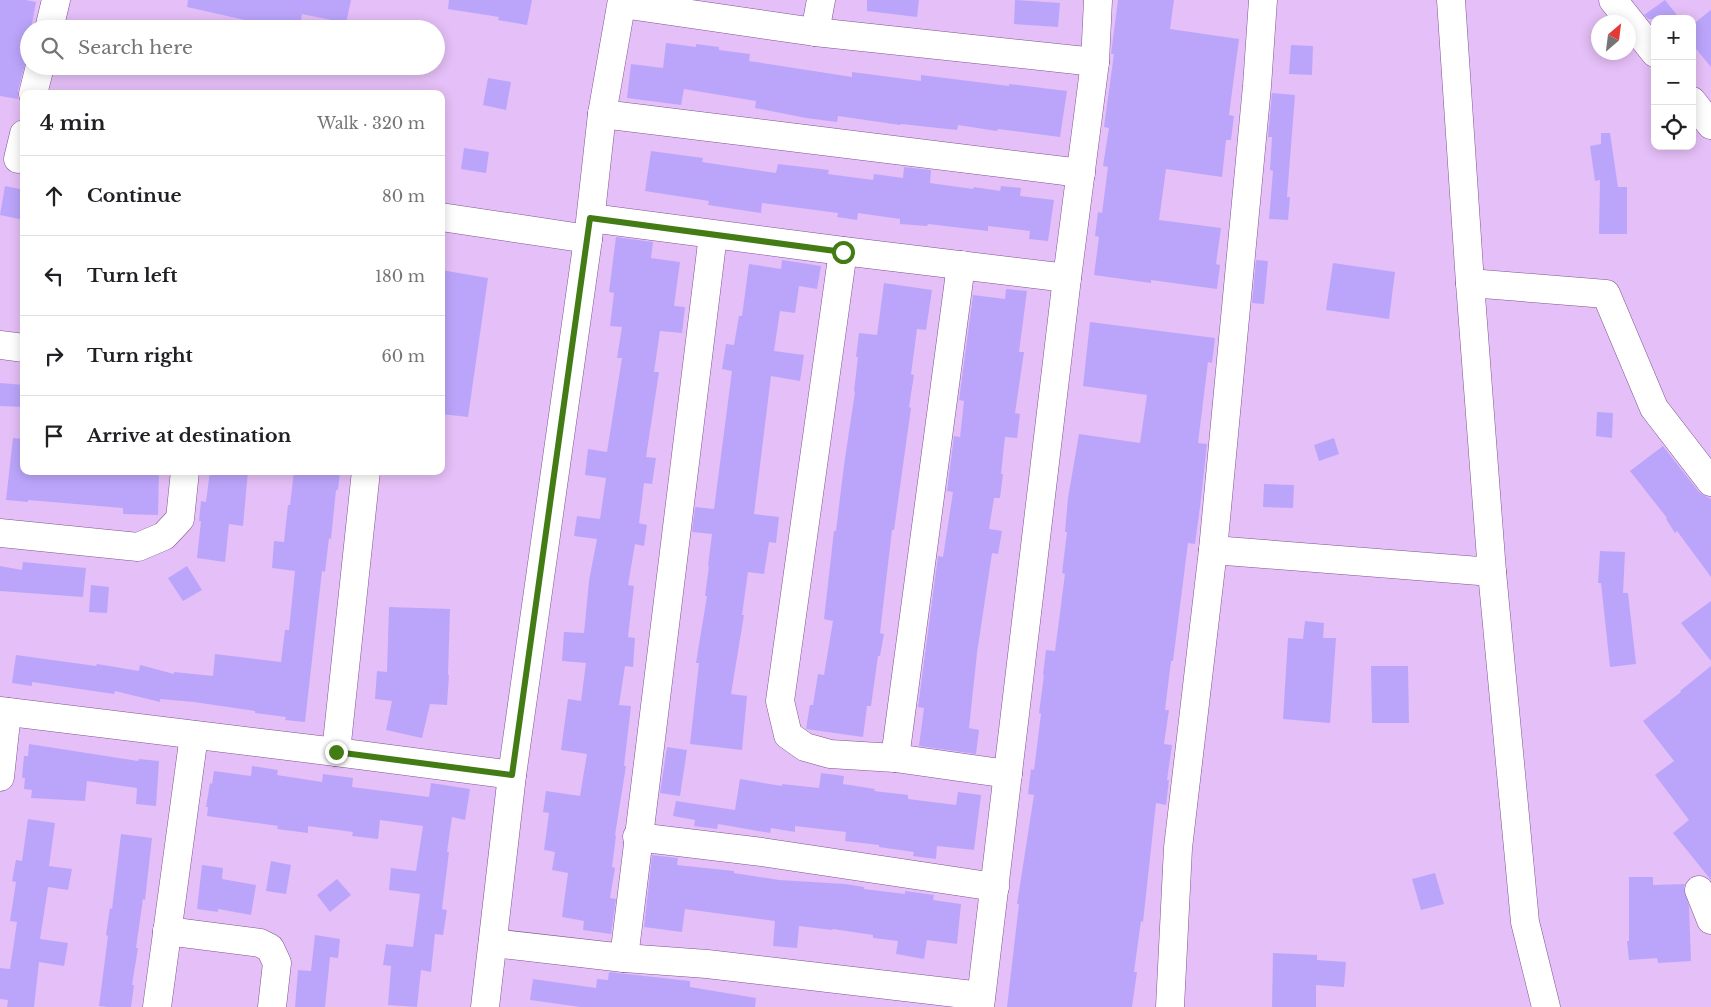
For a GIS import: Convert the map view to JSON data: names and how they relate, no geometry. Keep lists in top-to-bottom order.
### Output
{
  "north": "top right",
  "page": {
    "map_buttons": ["+", "−"],
    "search": "Search here",
    "heading": ["4 min", "Walk · 320 m"],
    "list": [
      ["Continue", "80 m"],
      ["Turn left", "180 m"],
      ["Turn right", "60 m"],
      "Arrive at destination"
    ]
  }
}
